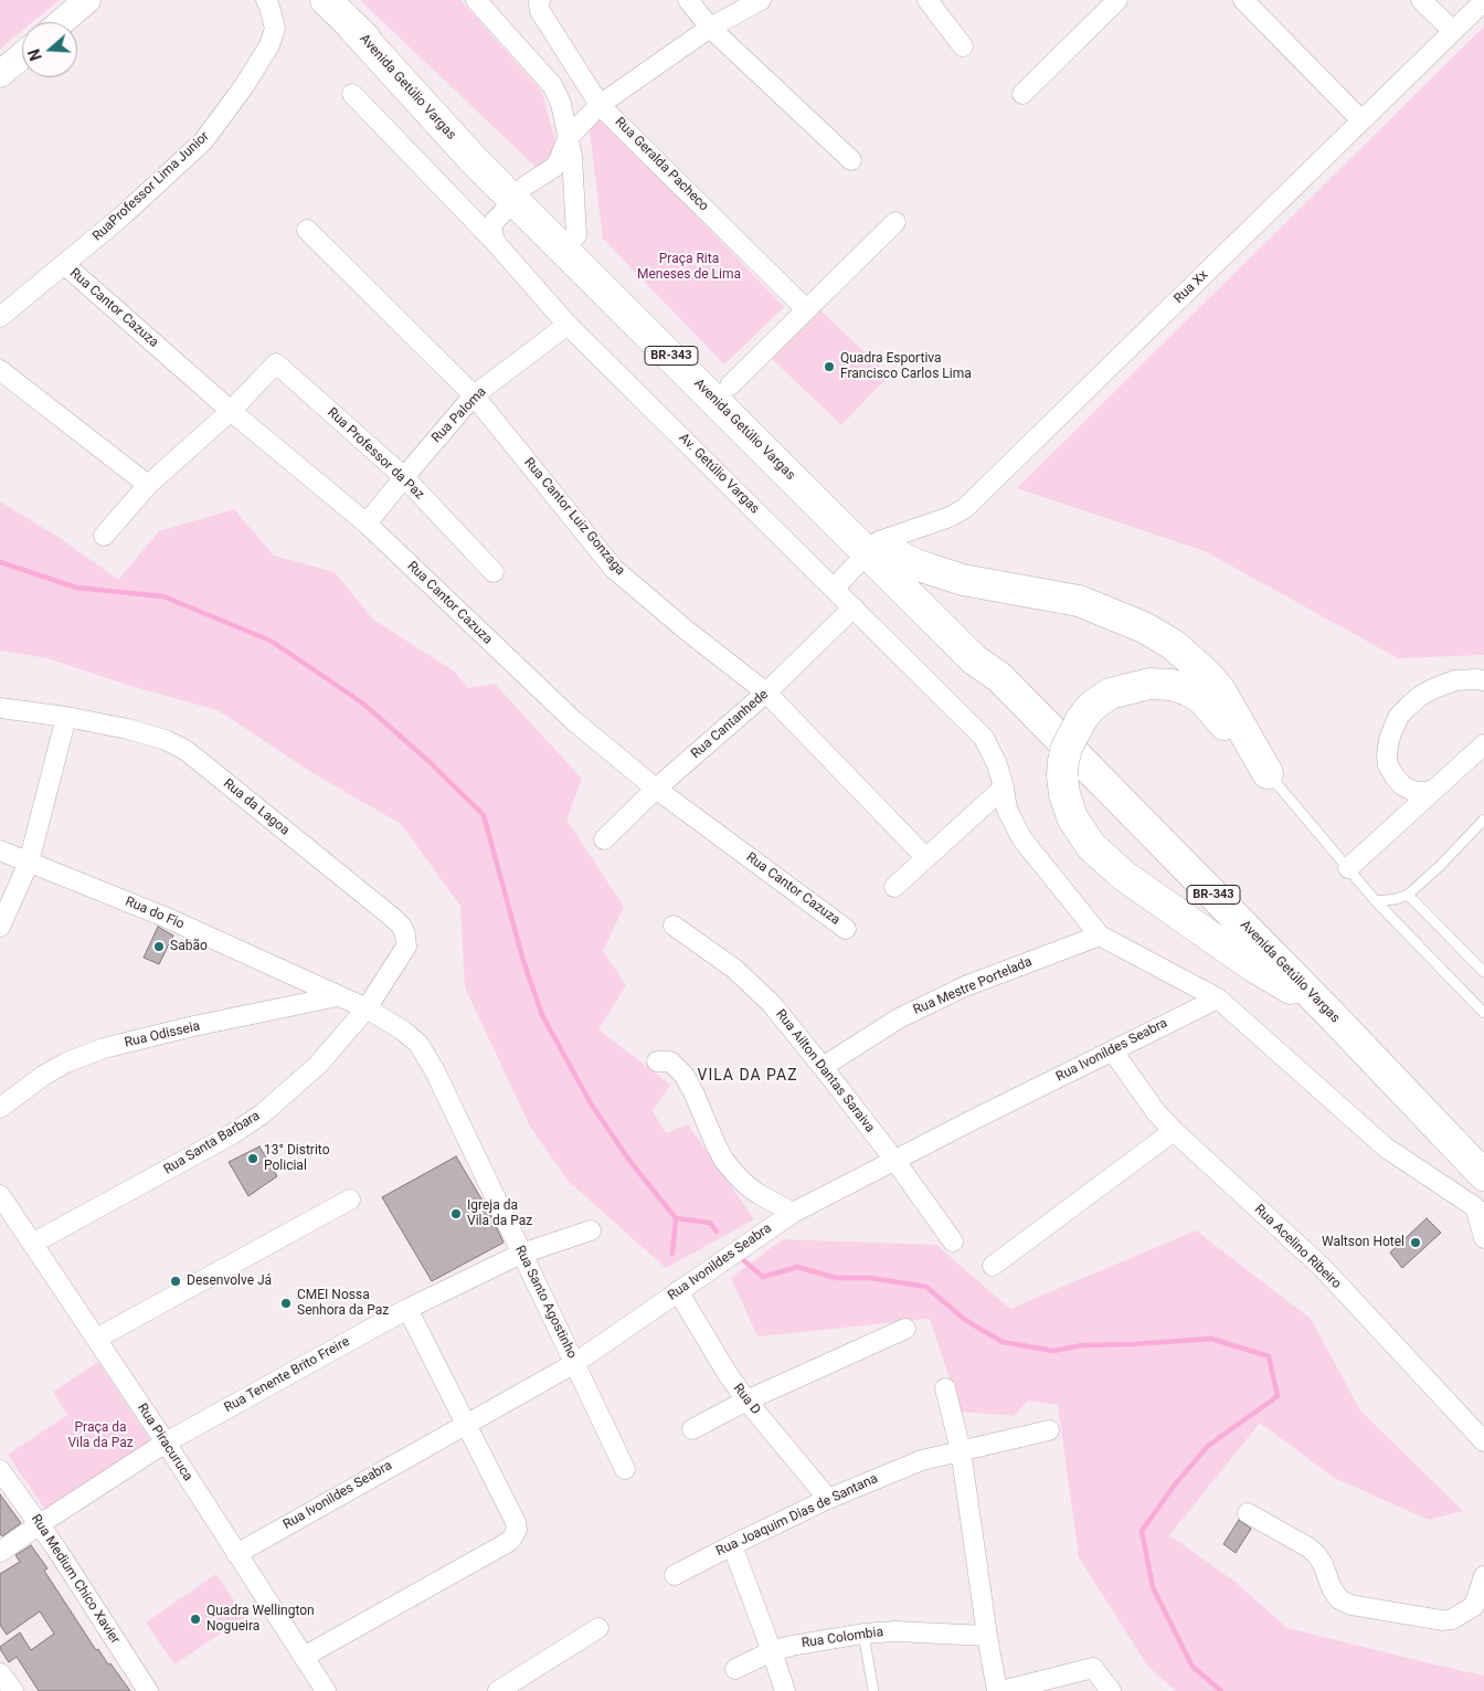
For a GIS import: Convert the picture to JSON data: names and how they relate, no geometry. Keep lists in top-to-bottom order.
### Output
{
  "streets": {
    "highway": ["Avenida Getúlio Vargas", "BR-343"],
    "street": [
      "Rua Geralda Pacheco",
      "RuaProfessor Lima Junior",
      "Rua Xx",
      "Rua Cantor Cazuza",
      "Rua Paloma",
      "Rua Professor da Paz",
      "Av. Getúlio Vargas",
      "Rua Cantor Luiz Gonzaga",
      "Rua Cantanhede",
      "Rua da Lagoa",
      "Rua do Fio",
      "Rua Mestre Portelada",
      "Rua Odisseia",
      "Rua Ivonildes Seabra",
      "Rua Ailton Dantas Saraiva",
      "Rua Santa Barbara",
      "Rua Acelino Ribeiro",
      "Rua Santo Agostinho",
      "Rua Tenente Brito Freire",
      "Rua D",
      "Rua Piracuruca",
      "Rua Joaquim Dias de Santana",
      "Rua Medium Chico Xavier",
      "Rua Colombia"
    ]
  },
  "crossings": [
    ["Avenida Getúlio Vargas", "Rua Xx"],
    ["RuaProfessor Lima Junior", "Rua Cantor Cazuza"],
    ["Rua Cantor Cazuza", "Rua Paloma"],
    ["Rua Cantor Cazuza", "Rua Professor da Paz"],
    ["Rua Cantor Cazuza", "Rua Cantanhede"],
    ["Rua Paloma", "Rua Professor da Paz"],
    ["Rua Paloma", "Av. Getúlio Vargas"],
    ["Rua Paloma", "Rua Cantor Luiz Gonzaga"],
    ["Av. Getúlio Vargas", "Rua Cantanhede"],
    ["Av. Getúlio Vargas", "Rua Mestre Portelada"],
    ["Rua Cantor Luiz Gonzaga", "Rua Cantanhede"],
    ["Rua da Lagoa", "Rua do Fio"],
    ["Rua da Lagoa", "Rua Santa Barbara"],
    ["Rua da Lagoa", "Rua Santo Agostinho"],
    ["Rua do Fio", "Rua Odisseia"],
    ["Rua do Fio", "Rua Santa Barbara"],
    ["Rua do Fio", "Rua Santo Agostinho"],
    ["Rua Mestre Portelada", "Rua Ailton Dantas Saraiva"],
    ["Rua Ivonildes Seabra", "Rua Ailton Dantas Saraiva"],
    ["Rua Ivonildes Seabra", "Rua Acelino Ribeiro"],
    ["Rua Ivonildes Seabra", "Rua Santo Agostinho"],
    ["Rua Ivonildes Seabra", "Rua D"],
    ["Rua Ivonildes Seabra", "Rua Piracuruca"],
    ["Rua Santa Barbara", "Rua Santo Agostinho"],
    ["Rua Santa Barbara", "Rua Piracuruca"],
    ["Rua Santo Agostinho", "Rua Tenente Brito Freire"],
    ["Rua Tenente Brito Freire", "Rua Piracuruca"],
    ["Rua Tenente Brito Freire", "Rua Medium Chico Xavier"],
    ["Rua D", "Rua Joaquim Dias de Santana"]
  ],
  "districts": ["VILA DA PAZ"],
  "parks": ["Praça Rita Meneses de Lima", "Praça da Vila da Paz"],
  "places": [
    "Quadra Esportiva Francisco Carlos Lima",
    "Sabão",
    "13° Distrito Policial",
    "Igreja da Vila da Paz",
    "Waltson Hotel",
    "Desenvolve Já",
    "CMEI Nossa Senhora da Paz",
    "Quadra Wellington Nogueira"
  ],
  "north": "left"
}
